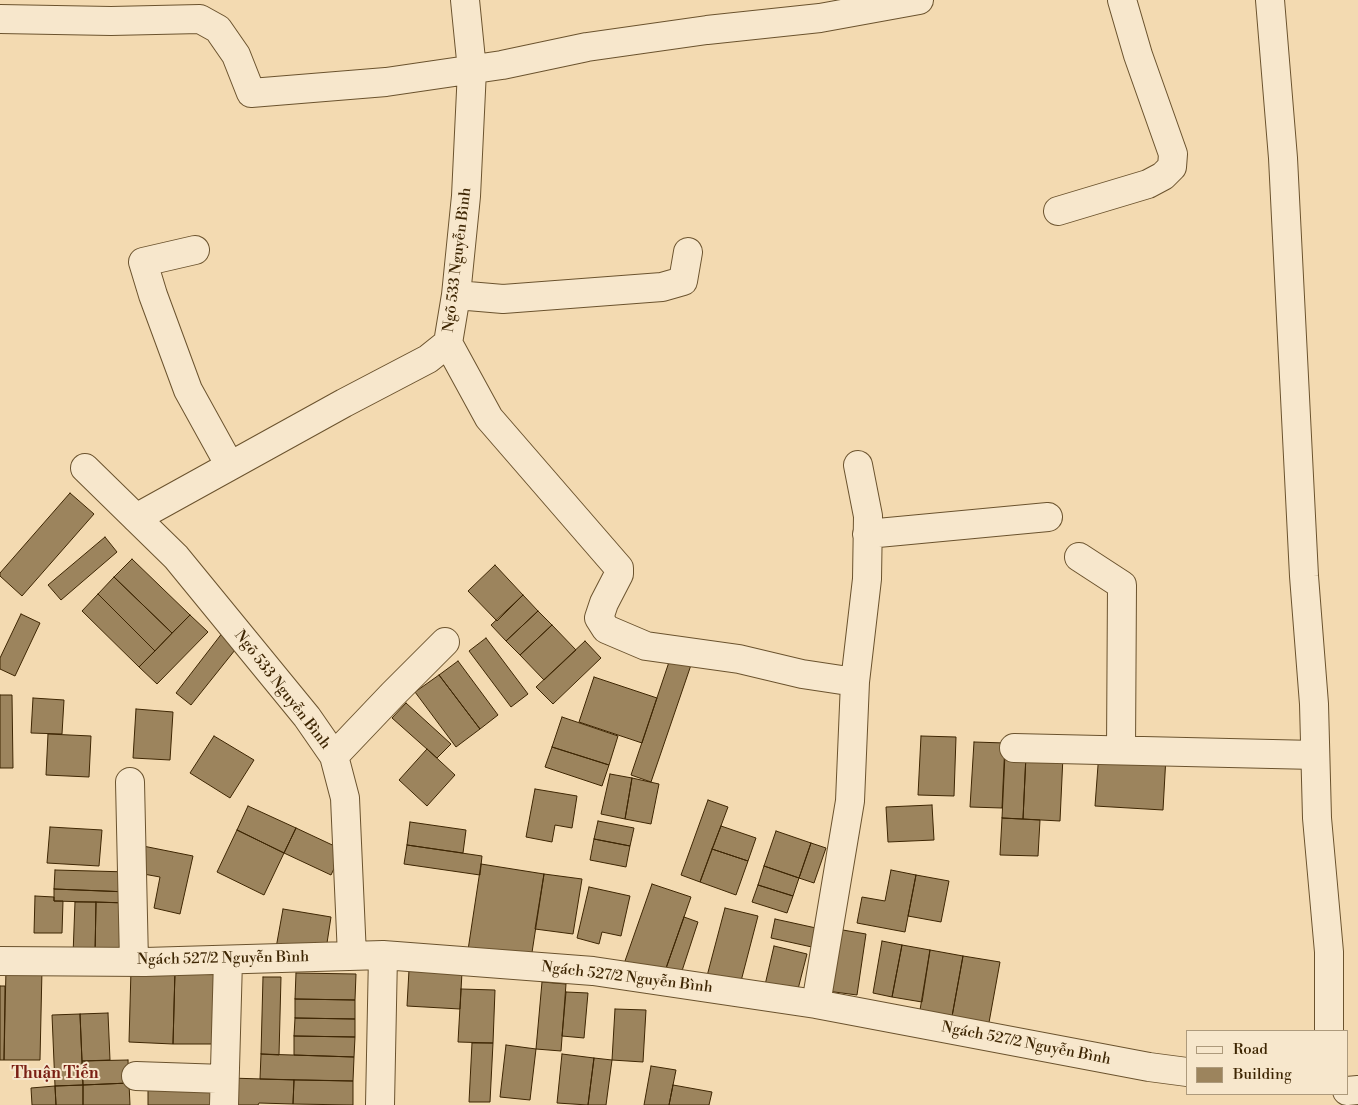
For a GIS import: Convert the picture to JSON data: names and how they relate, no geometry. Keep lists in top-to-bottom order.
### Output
{
  "streets": {
    "street": ["Ngõ 533 Nguyễn Bình", "Ngách 527/2 Nguyễn Bình"]
  },
  "crossings": [
    ["Ngõ 533 Nguyễn Bình", "Ngách 527/2 Nguyễn Bình"]
  ],
  "districts": ["Thuận Tiến"],
  "legend": ["Road", "Building"]
}
